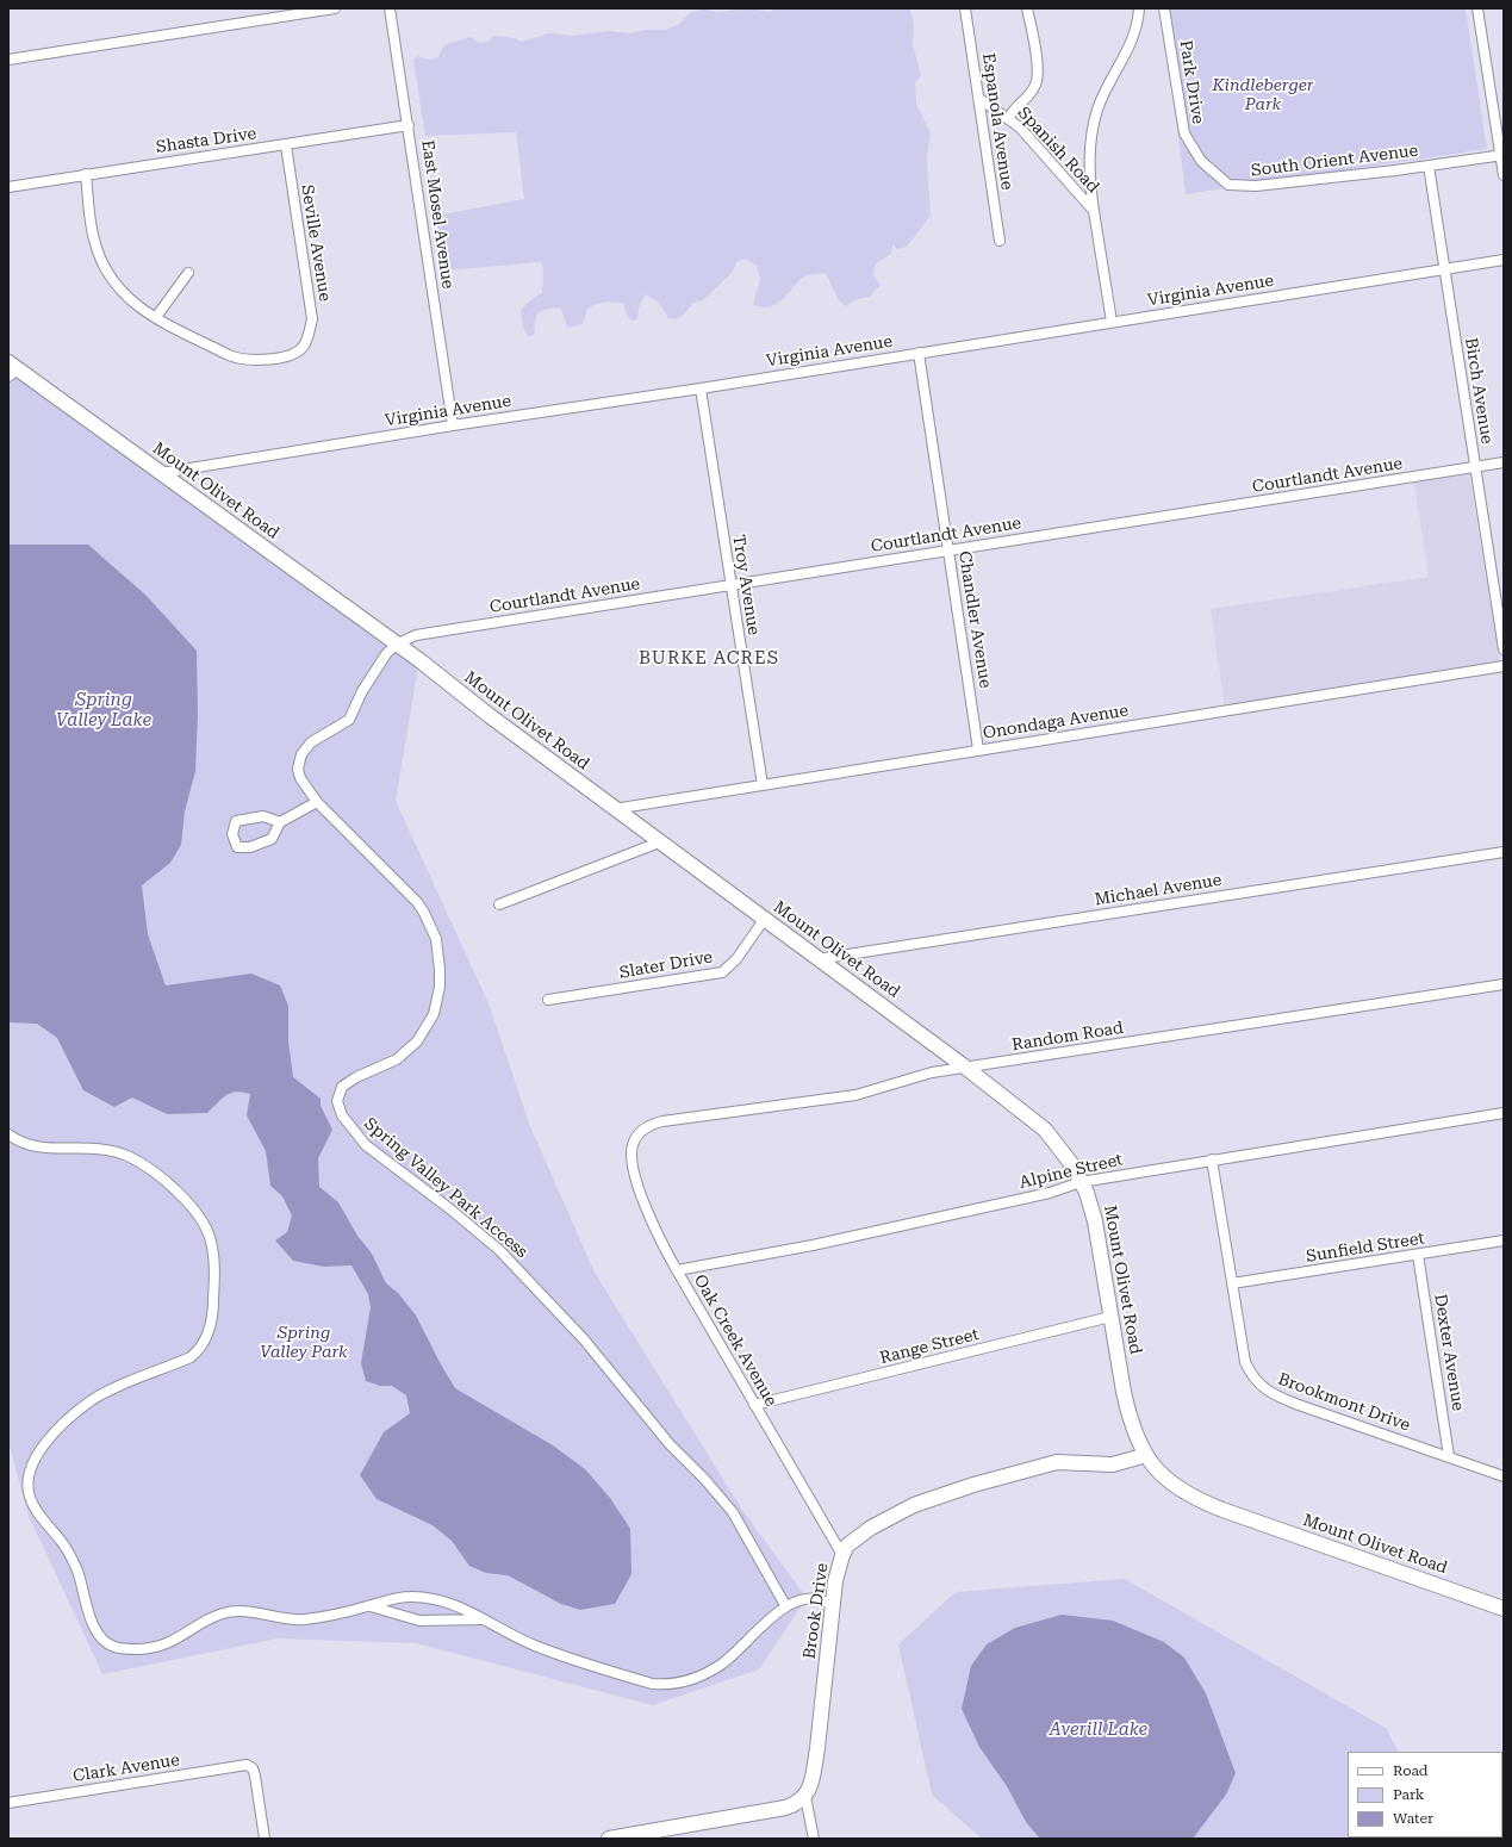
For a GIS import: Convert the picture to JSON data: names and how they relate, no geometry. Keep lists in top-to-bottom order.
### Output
{
  "streets": {
    "street": [
      "Park Drive",
      "Espanola Avenue",
      "Shasta Drive",
      "Spanish Road",
      "South Orient Avenue",
      "East Mosel Avenue",
      "Seville Avenue",
      "Virginia Avenue",
      "Birch Avenue",
      "Courtlandt Avenue",
      "Mount Olivet Road",
      "Troy Avenue",
      "Chandler Avenue",
      "Onondaga Avenue",
      "Michael Avenue",
      "Slater Drive",
      "Random Road",
      "Alpine Street",
      "Spring Valley Park Access",
      "Sunfield Street",
      "Oak Creek Avenue",
      "Range Street",
      "Dexter Avenue",
      "Brookmont Drive",
      "Brook Drive",
      "Clark Avenue"
    ]
  },
  "crossings": [
    ["Park Drive", "South Orient Avenue"],
    ["Espanola Avenue", "Spanish Road"],
    ["Shasta Drive", "East Mosel Avenue"],
    ["Shasta Drive", "Seville Avenue"],
    ["Spanish Road", "Virginia Avenue"],
    ["South Orient Avenue", "Birch Avenue"],
    ["East Mosel Avenue", "Virginia Avenue"],
    ["Virginia Avenue", "Birch Avenue"],
    ["Virginia Avenue", "Mount Olivet Road"],
    ["Virginia Avenue", "Troy Avenue"],
    ["Virginia Avenue", "Chandler Avenue"],
    ["Birch Avenue", "Courtlandt Avenue"],
    ["Courtlandt Avenue", "Mount Olivet Road"],
    ["Courtlandt Avenue", "Troy Avenue"],
    ["Courtlandt Avenue", "Chandler Avenue"],
    ["Courtlandt Avenue", "Spring Valley Park Access"],
    ["Mount Olivet Road", "Onondaga Avenue"],
    ["Mount Olivet Road", "Michael Avenue"],
    ["Mount Olivet Road", "Slater Drive"],
    ["Mount Olivet Road", "Random Road"],
    ["Mount Olivet Road", "Alpine Street"],
    ["Mount Olivet Road", "Spring Valley Park Access"],
    ["Mount Olivet Road", "Range Street"],
    ["Mount Olivet Road", "Brook Drive"],
    ["Troy Avenue", "Onondaga Avenue"],
    ["Chandler Avenue", "Onondaga Avenue"],
    ["Random Road", "Oak Creek Avenue"],
    ["Alpine Street", "Oak Creek Avenue"],
    ["Alpine Street", "Brookmont Drive"],
    ["Sunfield Street", "Dexter Avenue"],
    ["Sunfield Street", "Brookmont Drive"],
    ["Oak Creek Avenue", "Range Street"],
    ["Oak Creek Avenue", "Brook Drive"],
    ["Dexter Avenue", "Brookmont Drive"]
  ],
  "districts": ["BURKE ACRES"],
  "water": ["Spring Valley Lake", "Averill Lake"],
  "parks": ["Kindleberger Park", "Spring Valley Park"],
  "legend": ["Road", "Park", "Water"]
}
